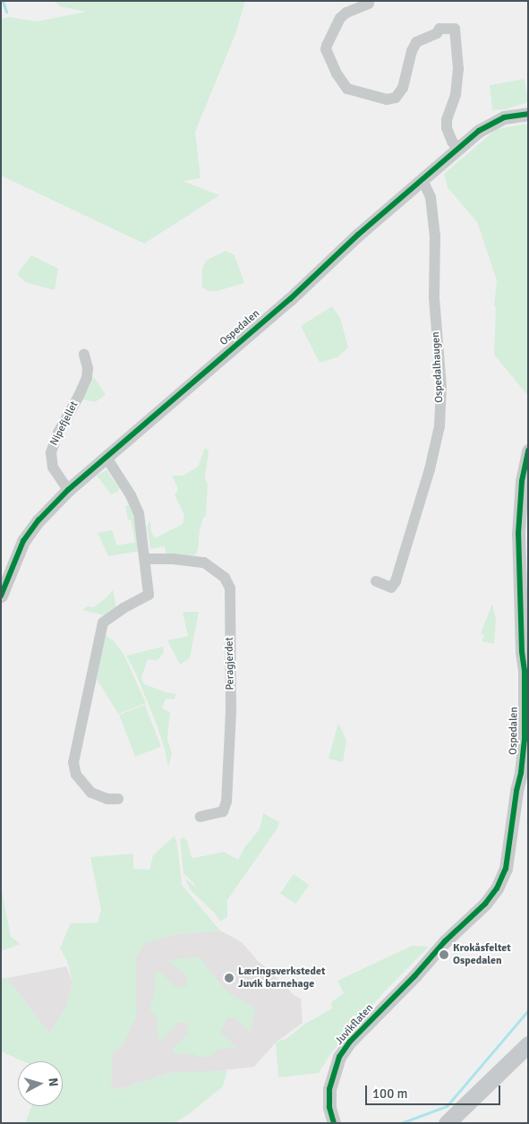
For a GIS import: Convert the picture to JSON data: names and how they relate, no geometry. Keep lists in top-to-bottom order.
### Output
{
  "streets": {
    "street": [
      "Ospedalen",
      "Ospedalhaugen",
      "Nipefjellet",
      "Peragjerdet",
      "Juvikflaten"
    ]
  },
  "crossings": [
    ["Ospedalen", "Ospedalhaugen"],
    ["Ospedalen", "Nipefjellet"],
    ["Ospedalen", "Juvikflaten"]
  ],
  "places": ["Krokåsfeltet Ospedalen", "Læringsverkstedet Juvik barnehage"],
  "scale_bar": "100 m",
  "north": "right"
}
